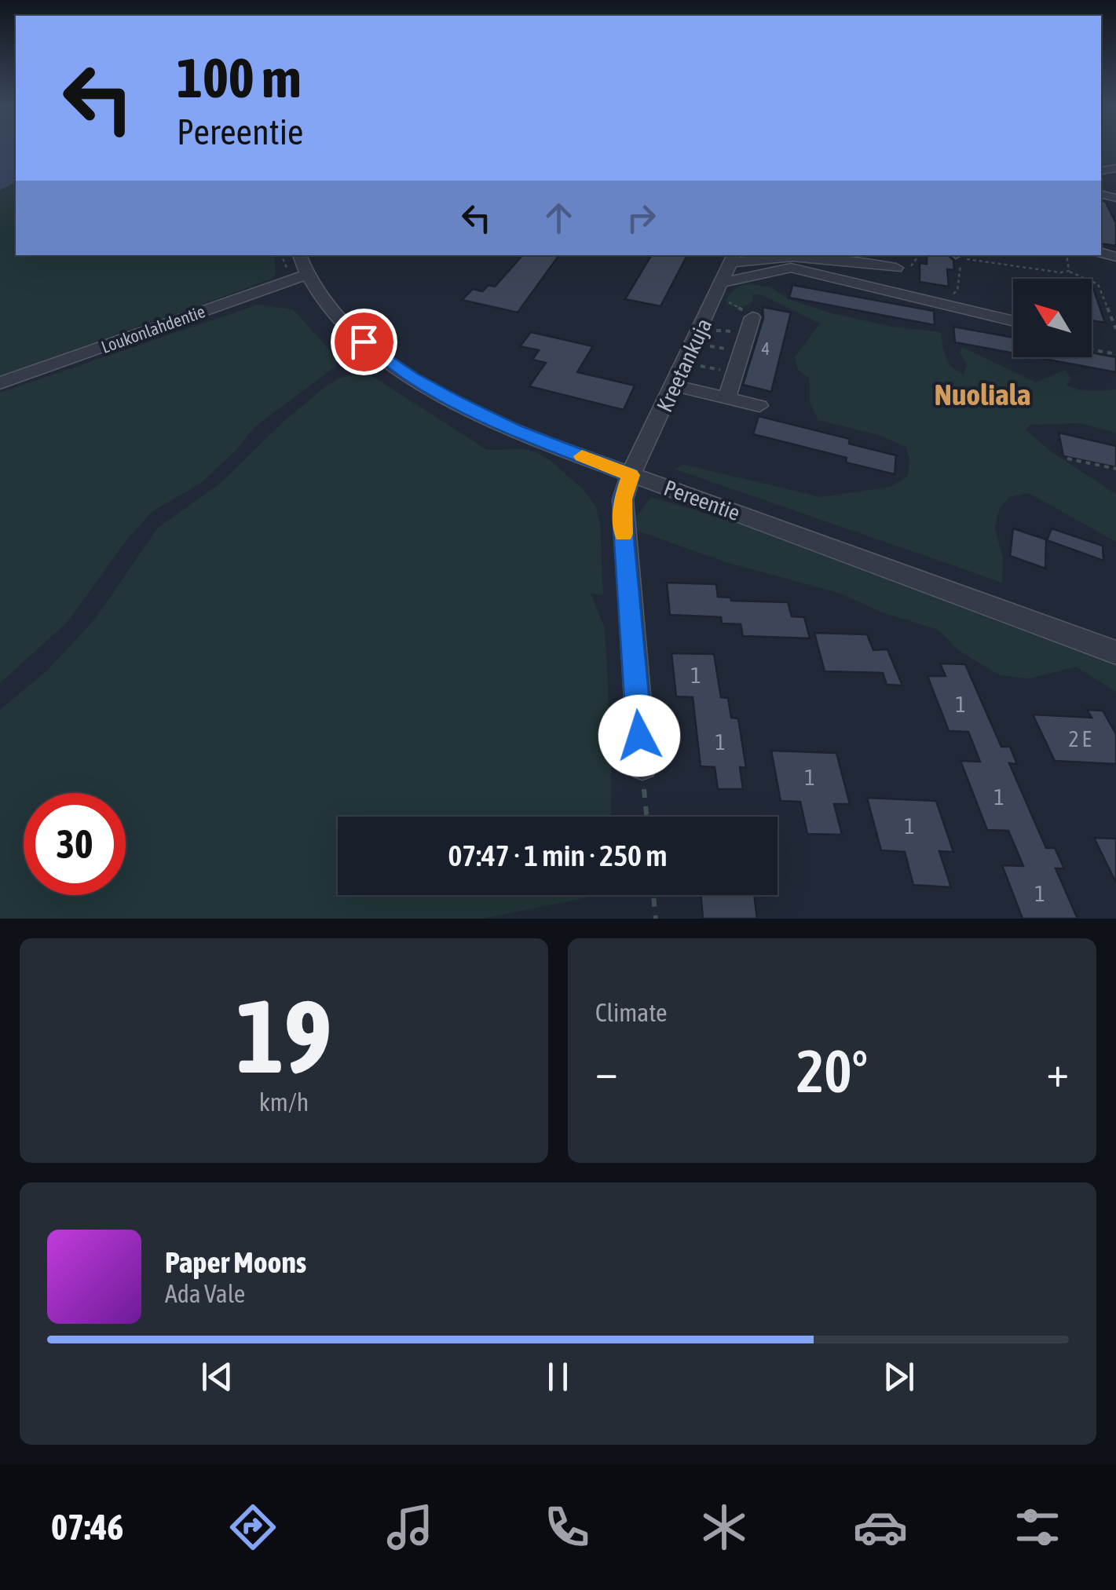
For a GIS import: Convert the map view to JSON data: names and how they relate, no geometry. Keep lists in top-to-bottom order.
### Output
{
  "streets": {
    "street": ["Loukonlahdentie", "Kreetankuja", "Pereentie"]
  },
  "crossings": [
    ["Loukonlahdentie", "Pereentie"],
    ["Kreetankuja", "Pereentie"]
  ],
  "districts": ["Nuoliala"],
  "house_numbers": [
    "4",
    "1",
    "1",
    "2 E",
    "1",
    "1",
    "1",
    "1",
    "1"
  ],
  "north": "top left",
  "page": {
    "turn": ["100 m", "Pereentie"],
    "limit": "30",
    "trip": "07:47 · 1 min · 250 m",
    "tile": [
      ["19", "km/h"],
      "Climate"
    ],
    "heat": ["−", "20°", "+"],
    "song": ["Paper Moons", "Ada Vale"],
    "tabs": "07:46"
  }
}
